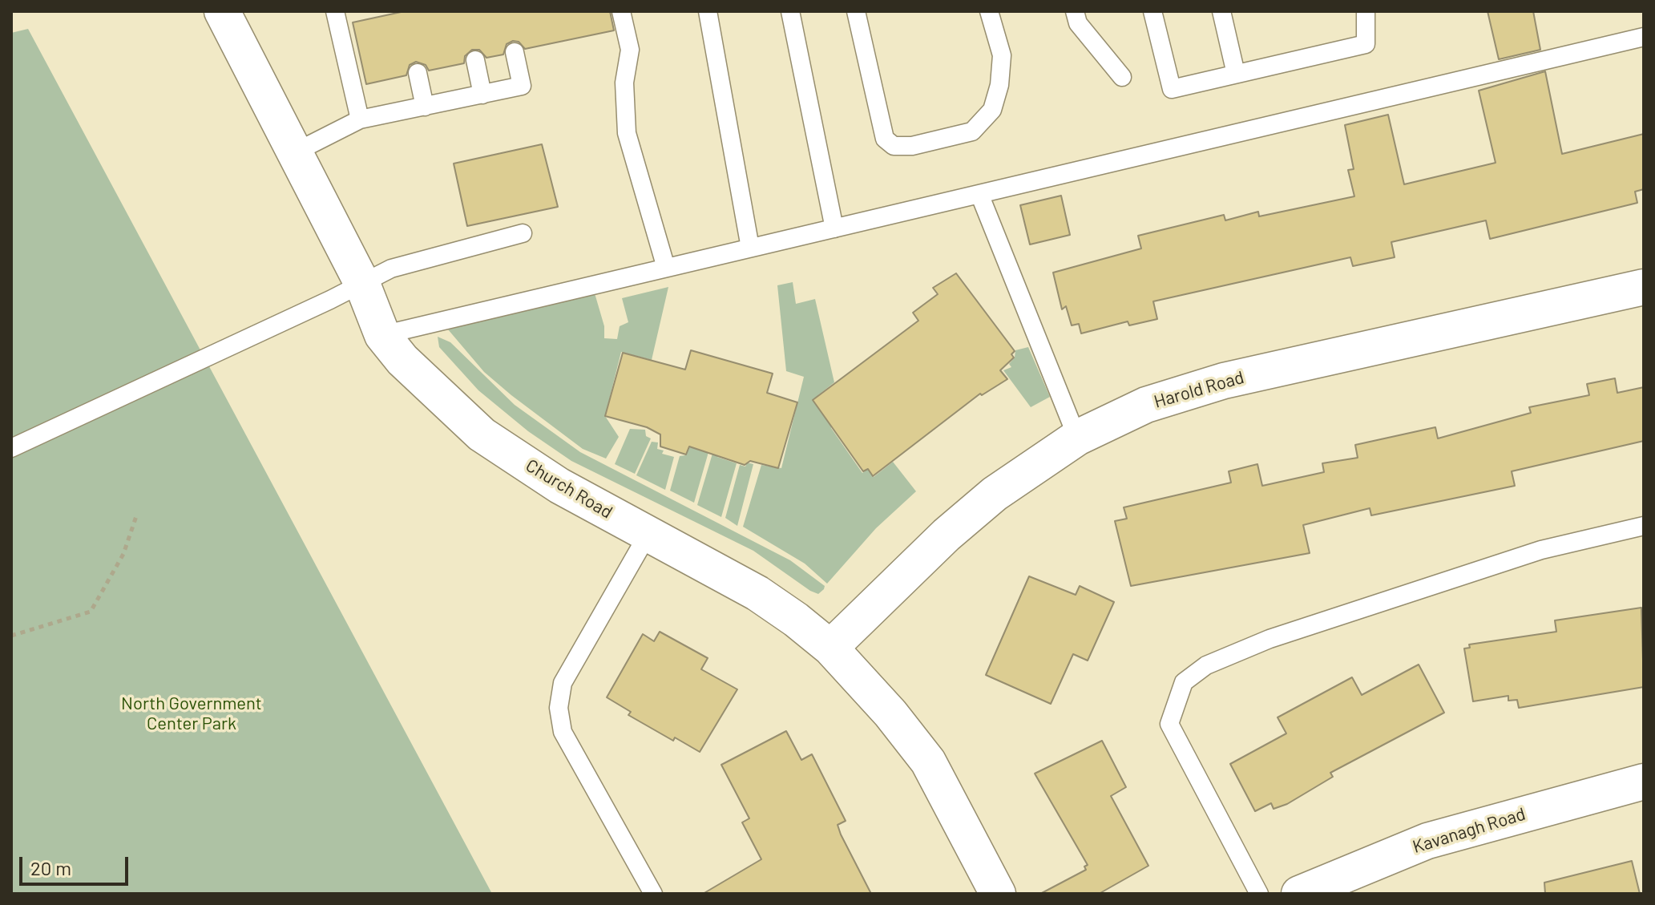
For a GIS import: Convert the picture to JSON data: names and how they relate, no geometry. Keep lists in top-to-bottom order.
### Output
{
  "streets": {
    "street": ["Harold Road", "Church Road", "Kavanagh Road"]
  },
  "crossings": [
    ["Harold Road", "Church Road"]
  ],
  "parks": ["North Government Center Park"],
  "scale_bar": "20 m"
}
